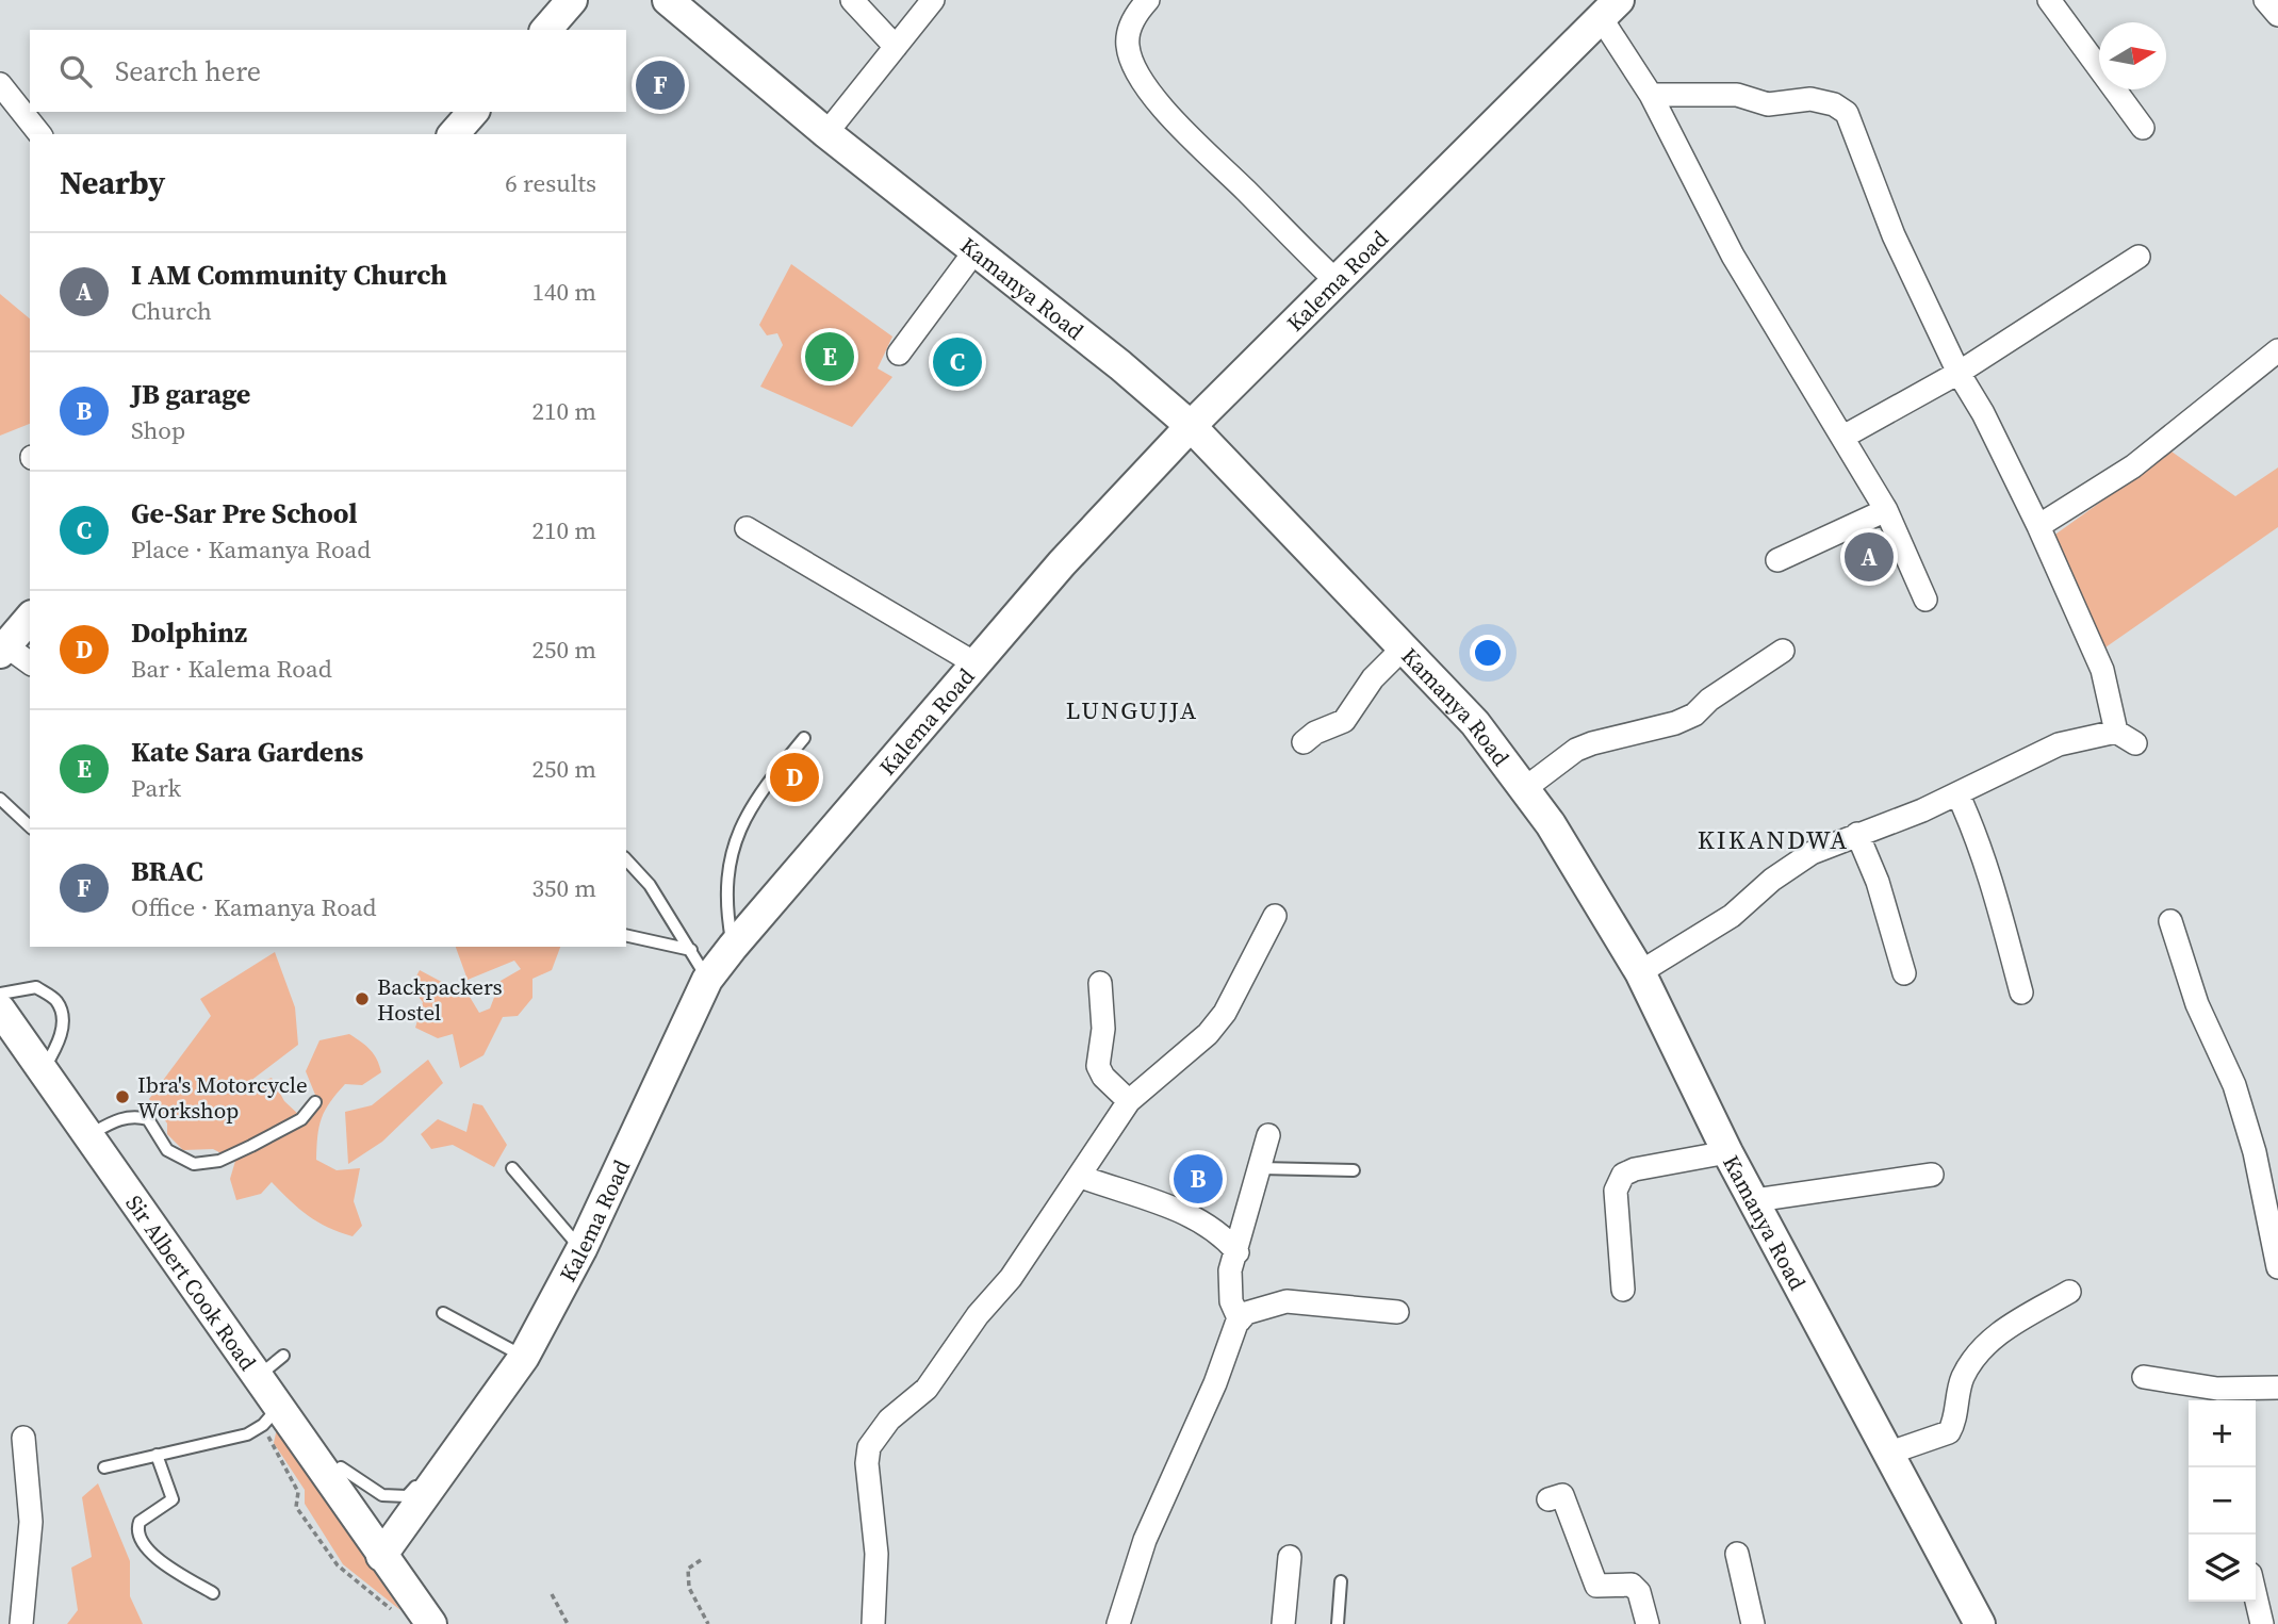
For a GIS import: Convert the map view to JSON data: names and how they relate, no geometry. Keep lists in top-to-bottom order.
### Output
{
  "streets": {
    "street": ["Kalema Road", "Kamanya Road", "Sir Albert Cook Road"]
  },
  "crossings": [
    ["Kalema Road", "Kamanya Road"],
    ["Kalema Road", "Sir Albert Cook Road"]
  ],
  "districts": ["LUNGUJJA", "KIKANDWA"],
  "places": ["Backpackers Hostel", "Ibra's Motorcycle Workshop"],
  "north": "right",
  "page": {
    "search": "Search here",
    "pins": [
      "F",
      "E",
      "C",
      "A",
      "D",
      "B"
    ],
    "heading": ["Nearby", "6 results"],
    "list": [
      {
        "mark": "A",
        "name": "I AM Community Church",
        "note": "Church",
        "value": "140 m"
      },
      {
        "mark": "B",
        "name": "JB garage",
        "note": "Shop",
        "value": "210 m"
      },
      {
        "mark": "C",
        "name": "Ge-Sar Pre School",
        "note": "Place · Kamanya Road",
        "value": "210 m"
      },
      {
        "mark": "D",
        "name": "Dolphinz",
        "note": "Bar · Kalema Road",
        "value": "250 m"
      },
      {
        "mark": "E",
        "name": "Kate Sara Gardens",
        "note": "Park",
        "value": "250 m"
      },
      {
        "mark": "F",
        "name": "BRAC",
        "note": "Office · Kamanya Road",
        "value": "350 m"
      }
    ],
    "map_buttons": ["+", "−"]
  }
}
